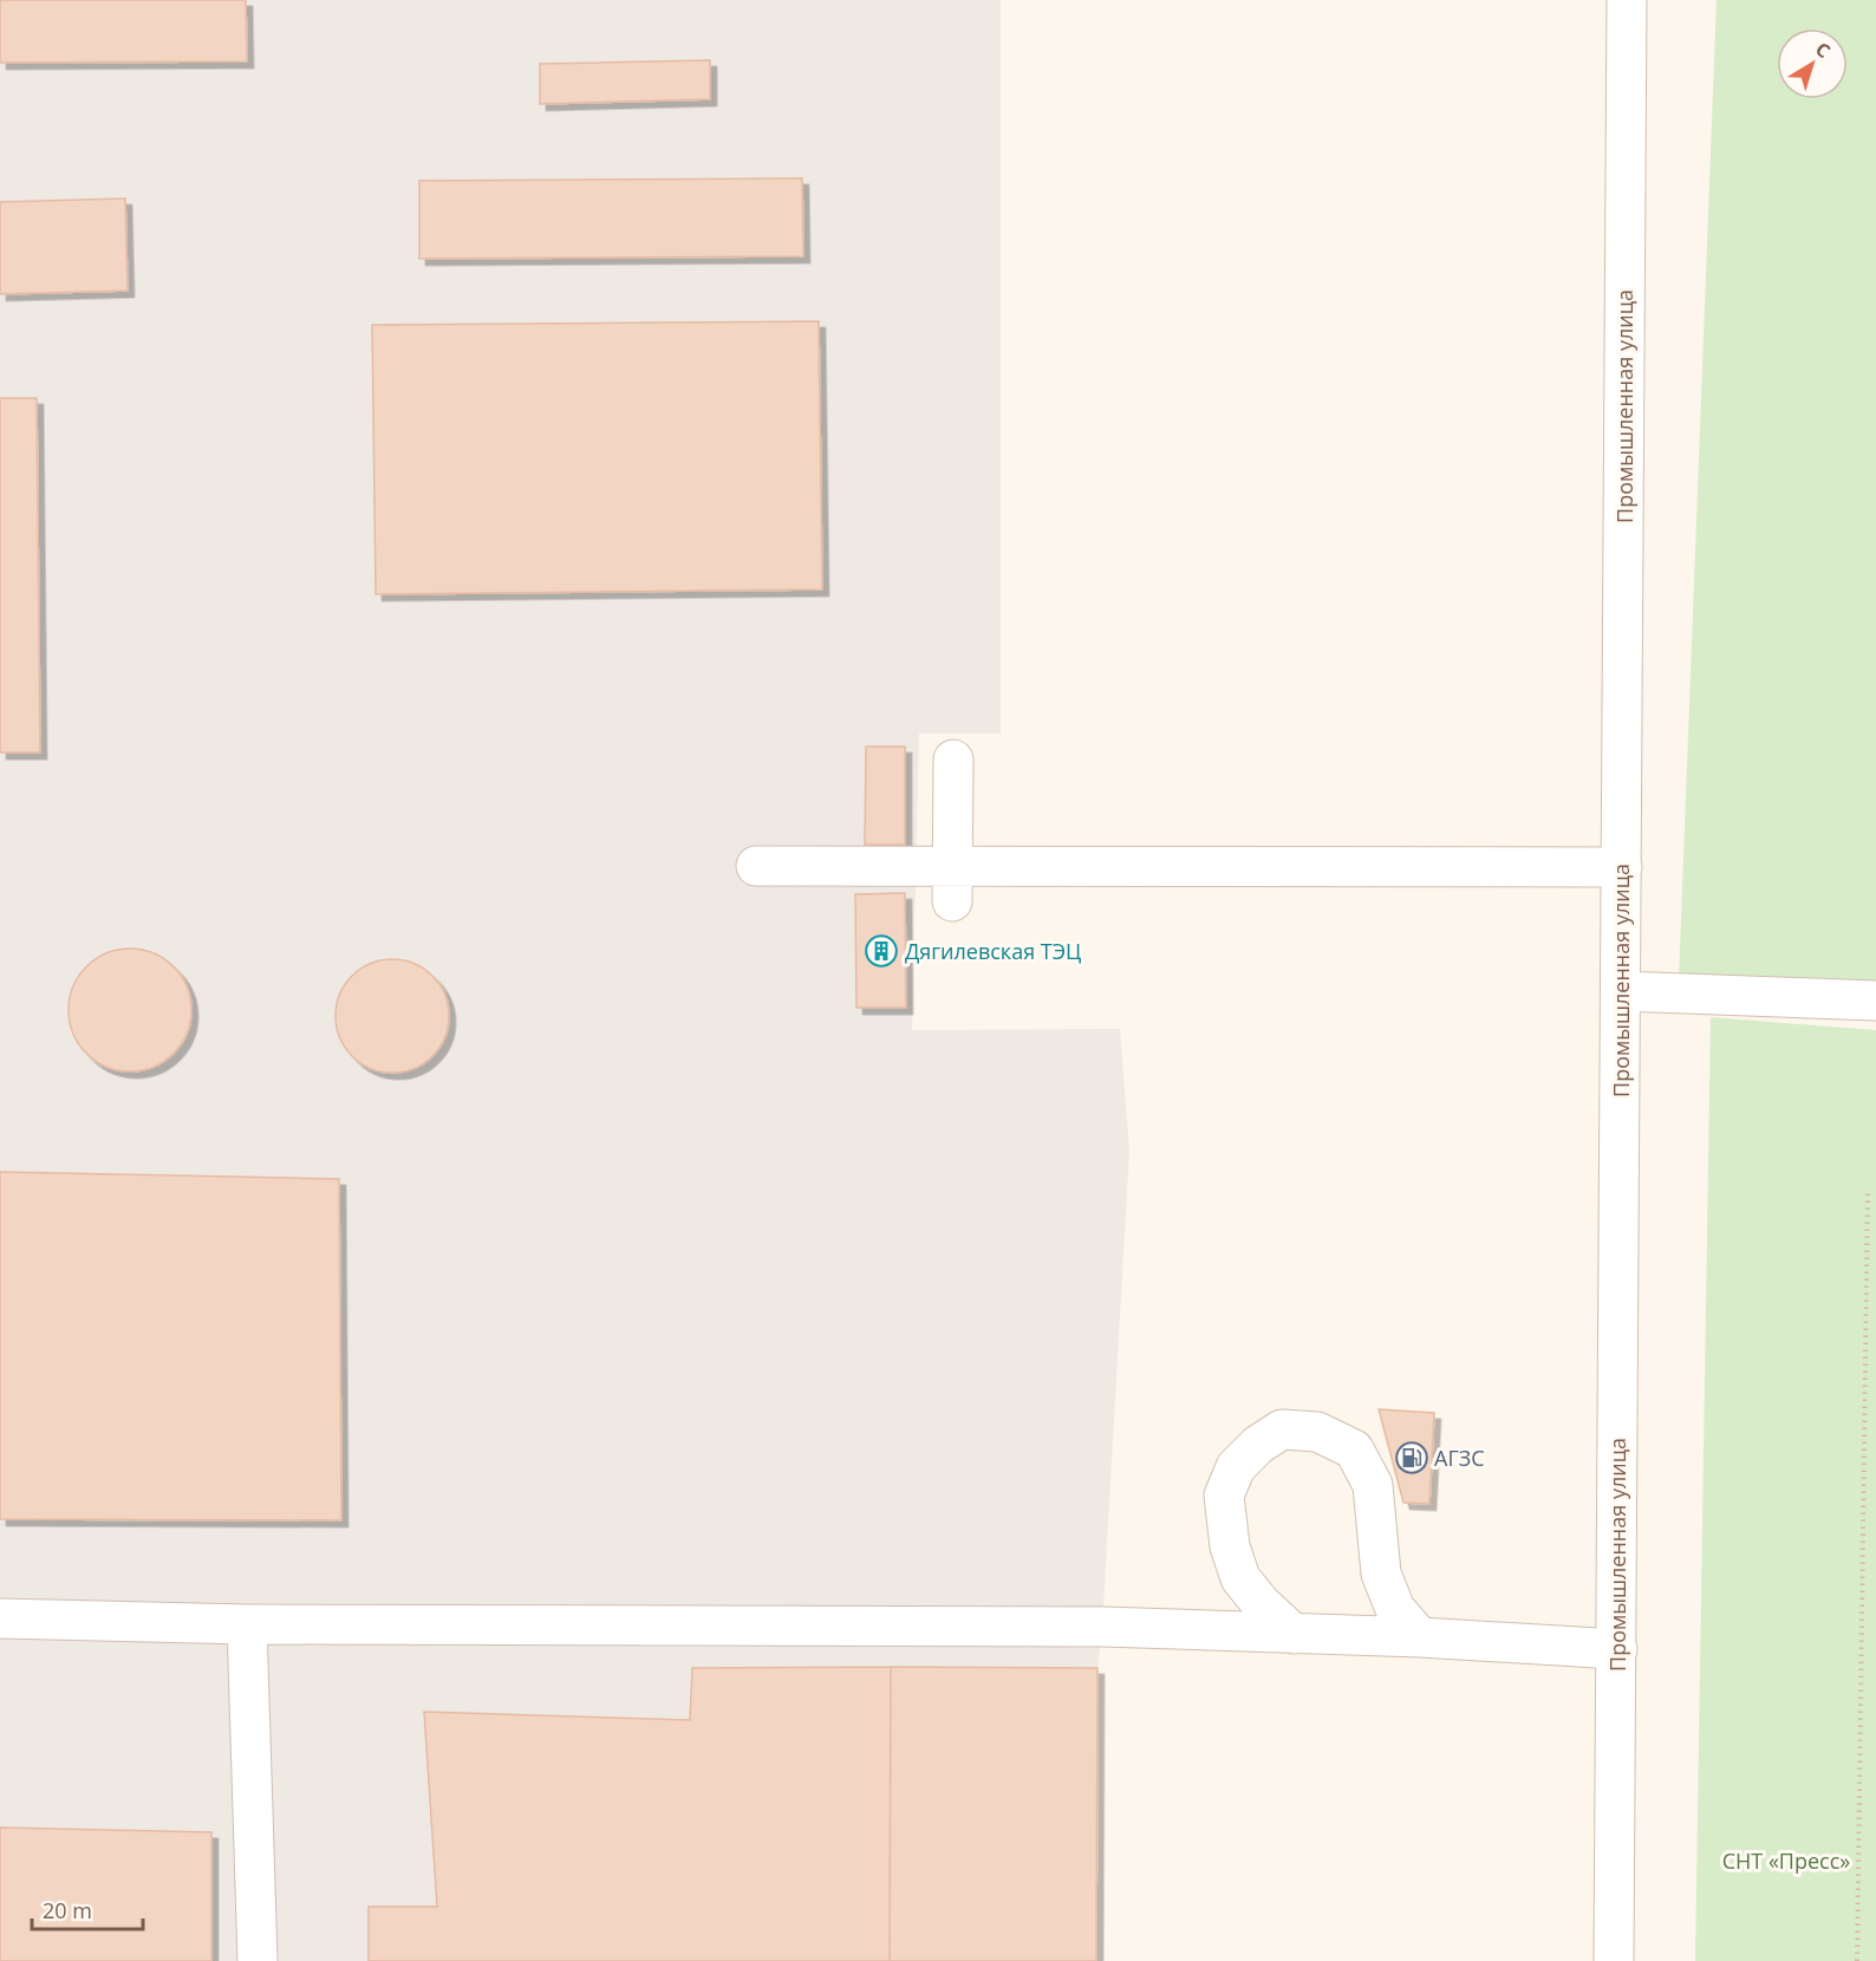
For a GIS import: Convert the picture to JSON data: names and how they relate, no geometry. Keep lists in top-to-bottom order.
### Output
{
  "streets": {
    "street": ["Промышленная улица"]
  },
  "parks": ["СНТ «Пресс»"],
  "places": {
    "building": ["Дягилевская ТЭЦ"],
    "fuel station": ["АГЗС"]
  },
  "scale_bar": "20 m",
  "north": "top right"
}
